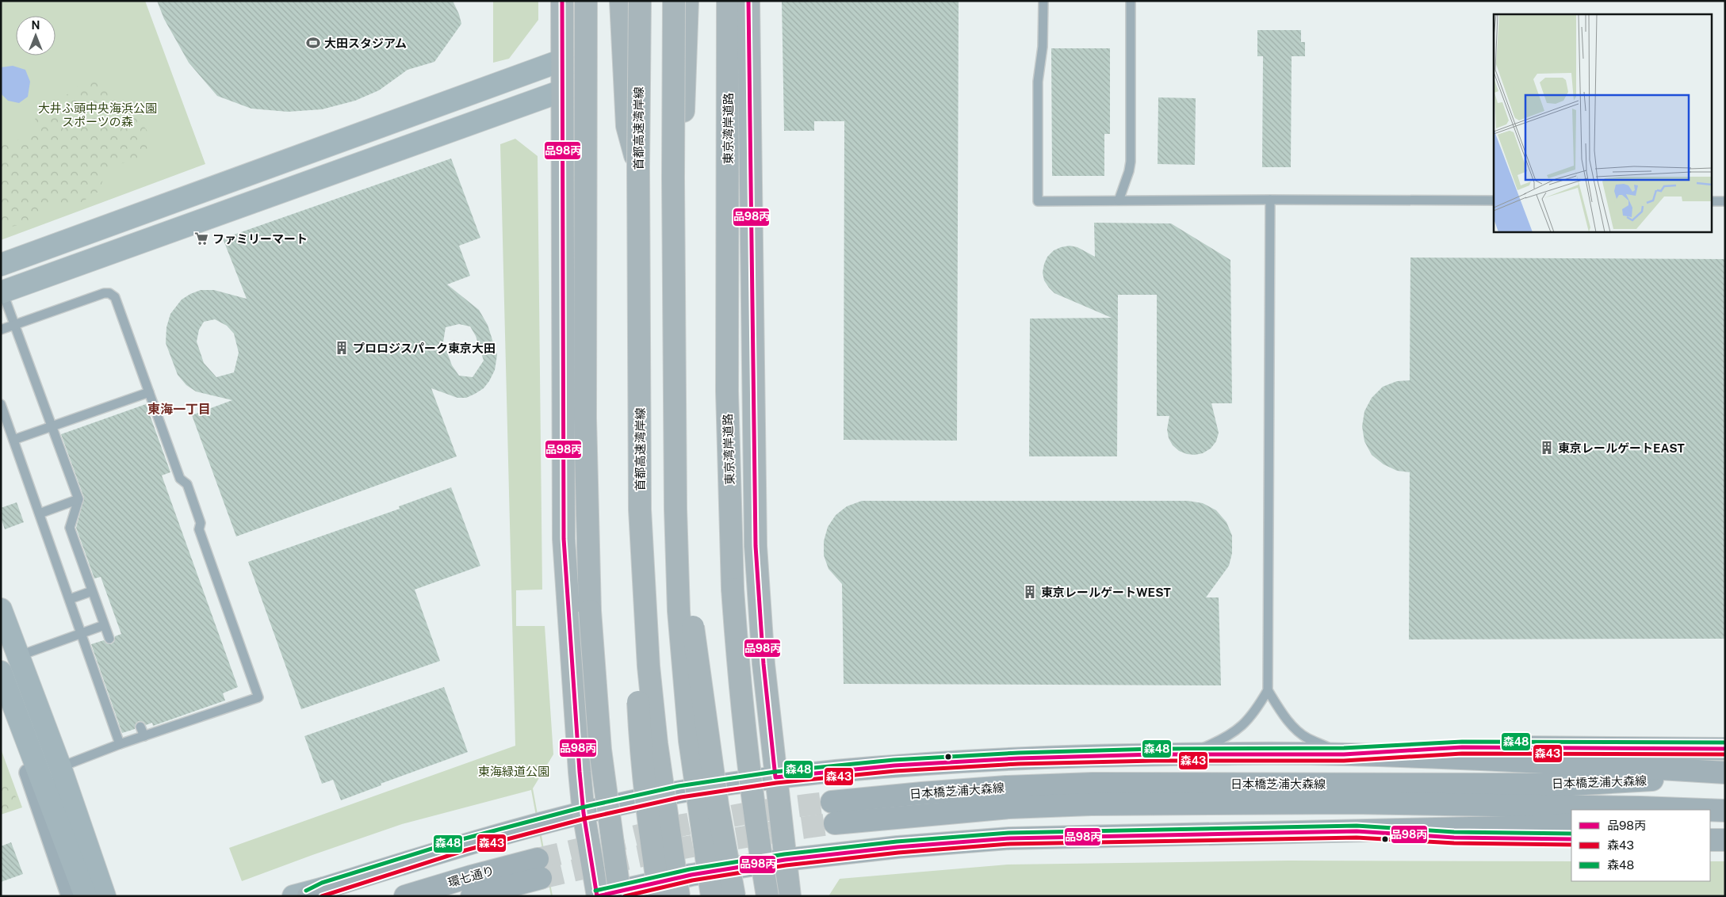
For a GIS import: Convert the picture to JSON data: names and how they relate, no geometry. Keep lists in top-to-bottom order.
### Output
{
  "streets": {
    "highway": ["首都高速湾岸線", "東京湾岸道路"],
    "main road": ["日本橋芝浦大森線", "環七通り"]
  },
  "districts": ["東海一丁目"],
  "parks": ["大井ふ頭中央海浜公園 スポーツの森", "東海緑道公園"],
  "places": {
    "sports": ["大田スタジアム"],
    "supermarket": ["ファミリーマート"],
    "building": ["プロロジスパーク東京大田", "東京レールゲートEAST", "東京レールゲートWEST"]
  },
  "lines": ["transit line 品98丙", "transit line 森48", "transit line 森43"],
  "legend": ["品98丙", "森43", "森48"],
  "north": "top"
}
